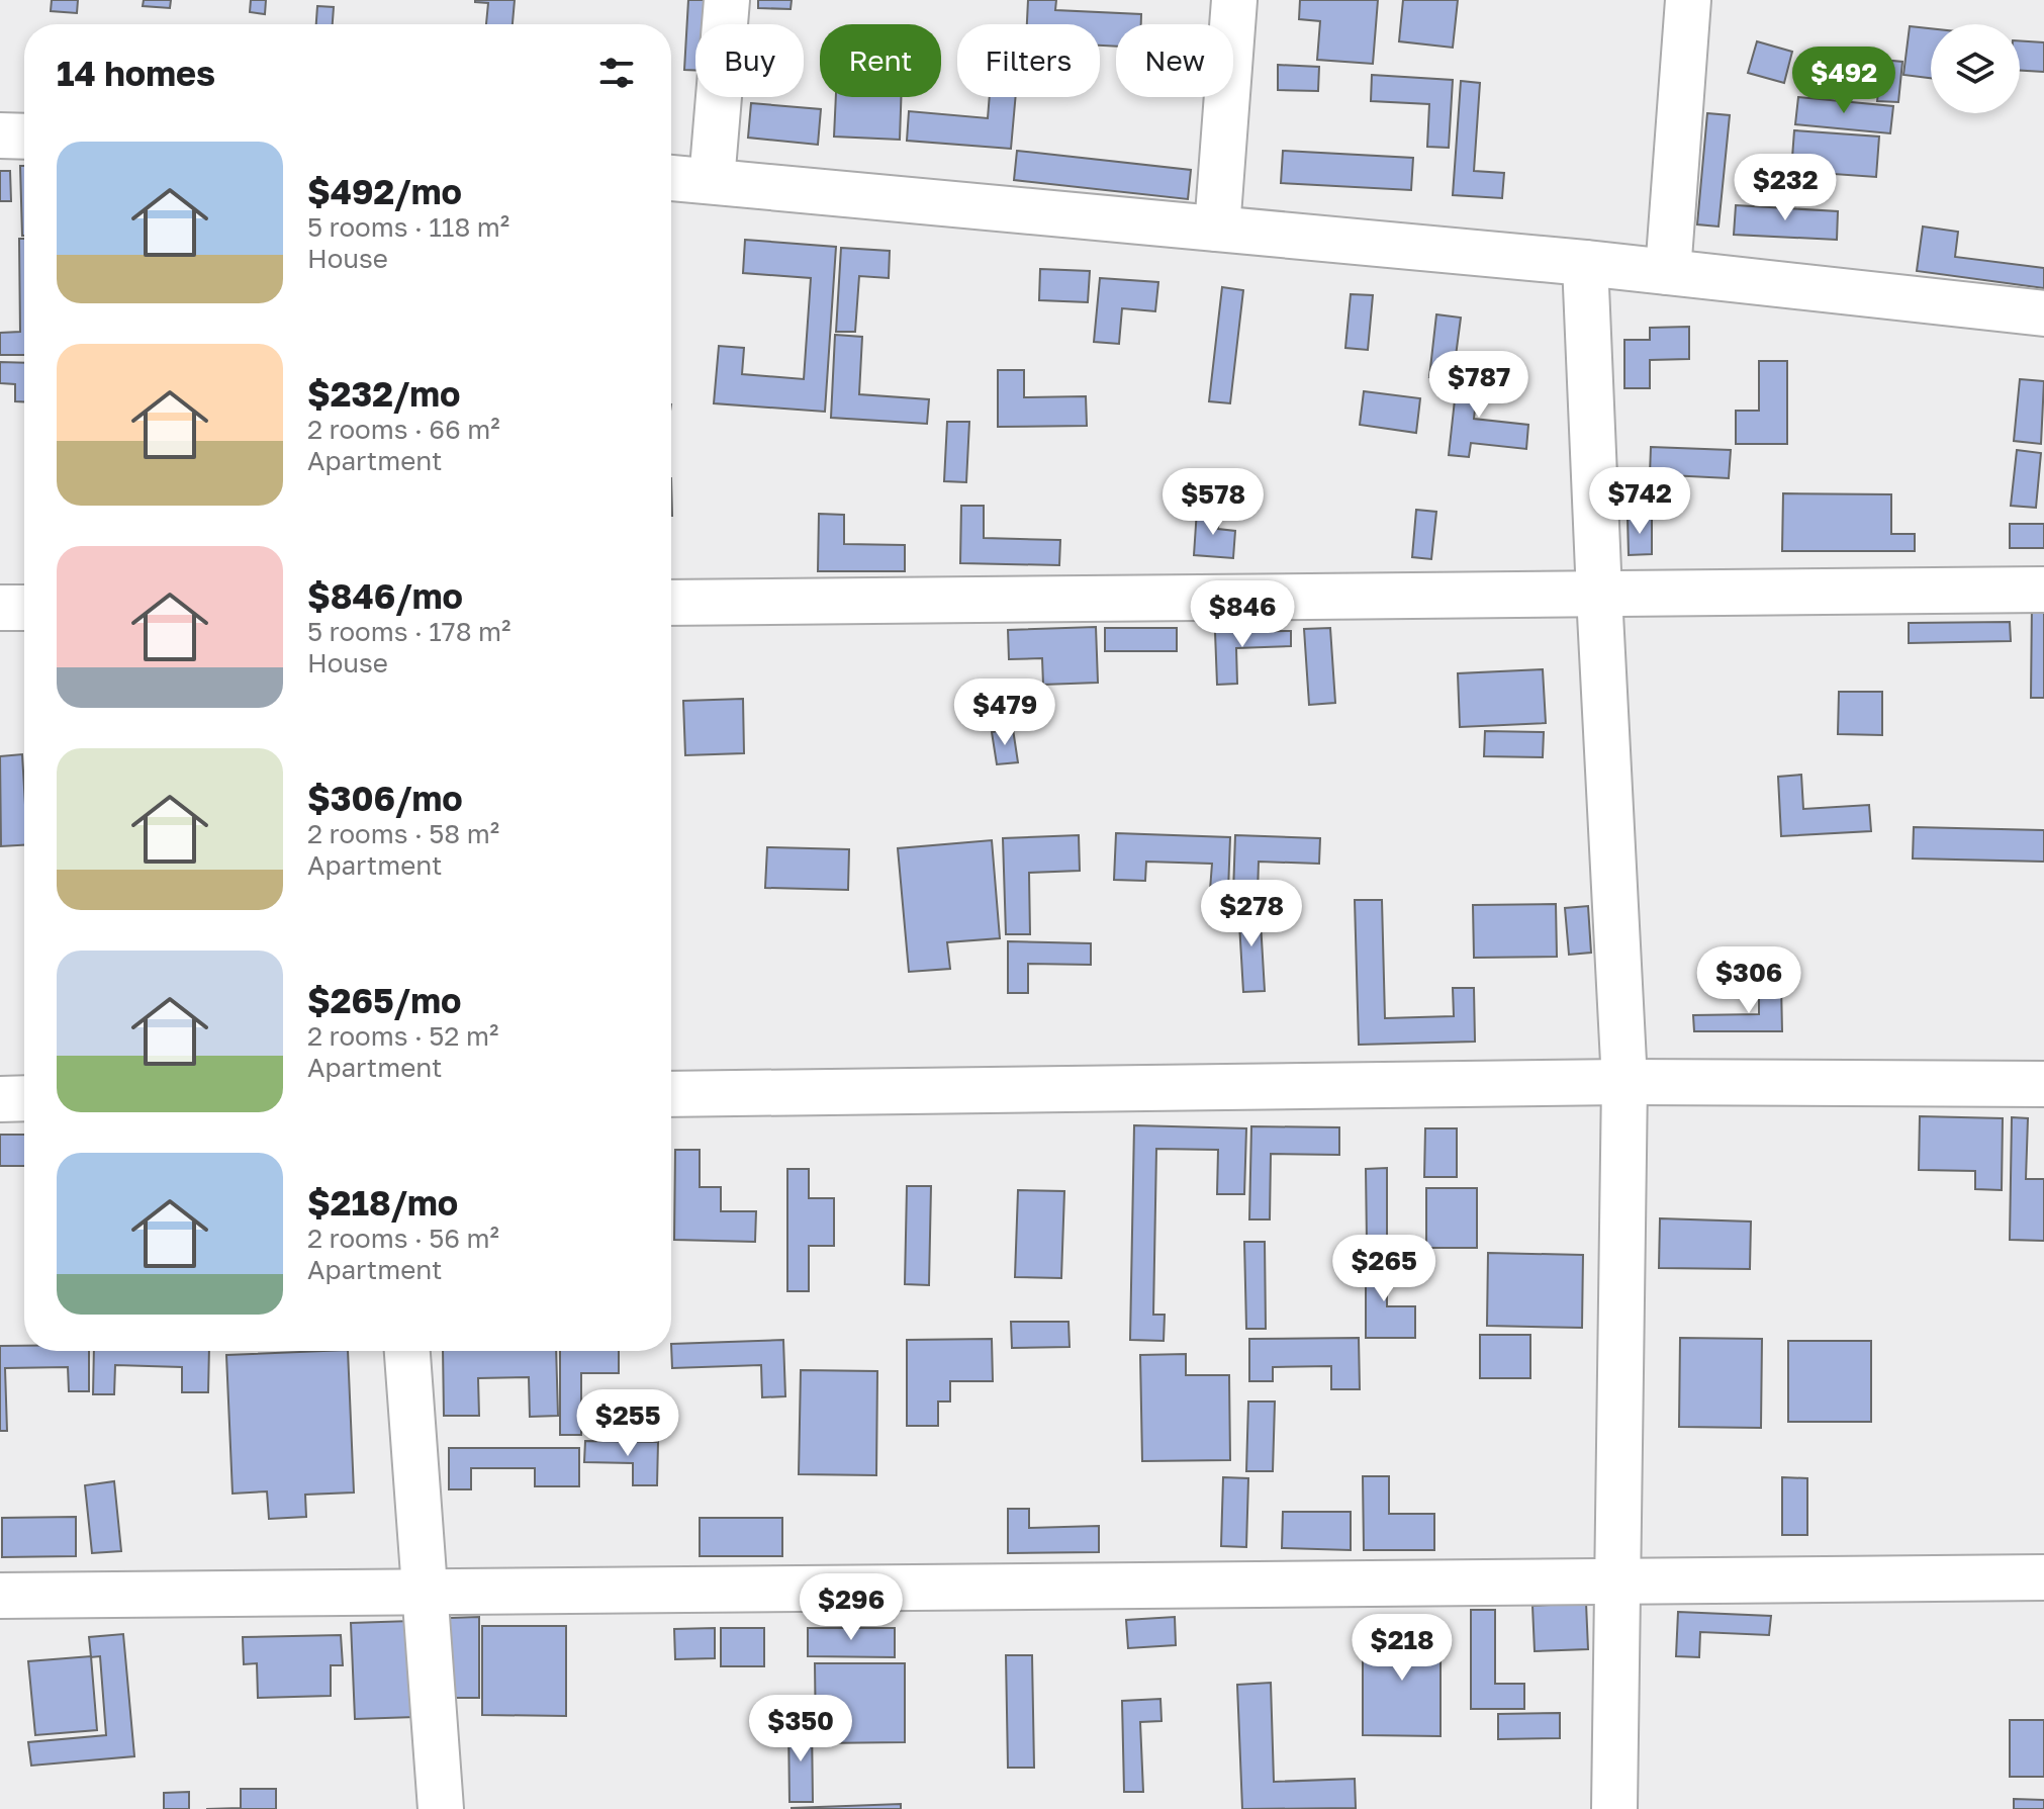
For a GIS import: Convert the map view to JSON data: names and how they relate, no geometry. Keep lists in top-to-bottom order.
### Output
{
  "page": {
    "chip": [
      "Buy",
      "Rent",
      "Filters",
      "New"
    ],
    "heading": "14 homes",
    "price": [
      "$492",
      "$232",
      "$787",
      "$742",
      "$578",
      "$846",
      "$479",
      "$278",
      "$306",
      "$265",
      "$255",
      "$296",
      "$218",
      "$350"
    ],
    "list": [
      {
        "name": "$492/mo",
        "note": "5 rooms · 118 m² · House"
      },
      {
        "name": "$232/mo",
        "note": "2 rooms · 66 m² · Apartment"
      },
      {
        "name": "$846/mo",
        "note": "5 rooms · 178 m² · House"
      },
      {
        "name": "$306/mo",
        "note": "2 rooms · 58 m² · Apartment"
      },
      {
        "name": "$265/mo",
        "note": "2 rooms · 52 m² · Apartment"
      },
      {
        "name": "$218/mo",
        "note": "2 rooms · 56 m² · Apartment"
      }
    ]
  }
}
